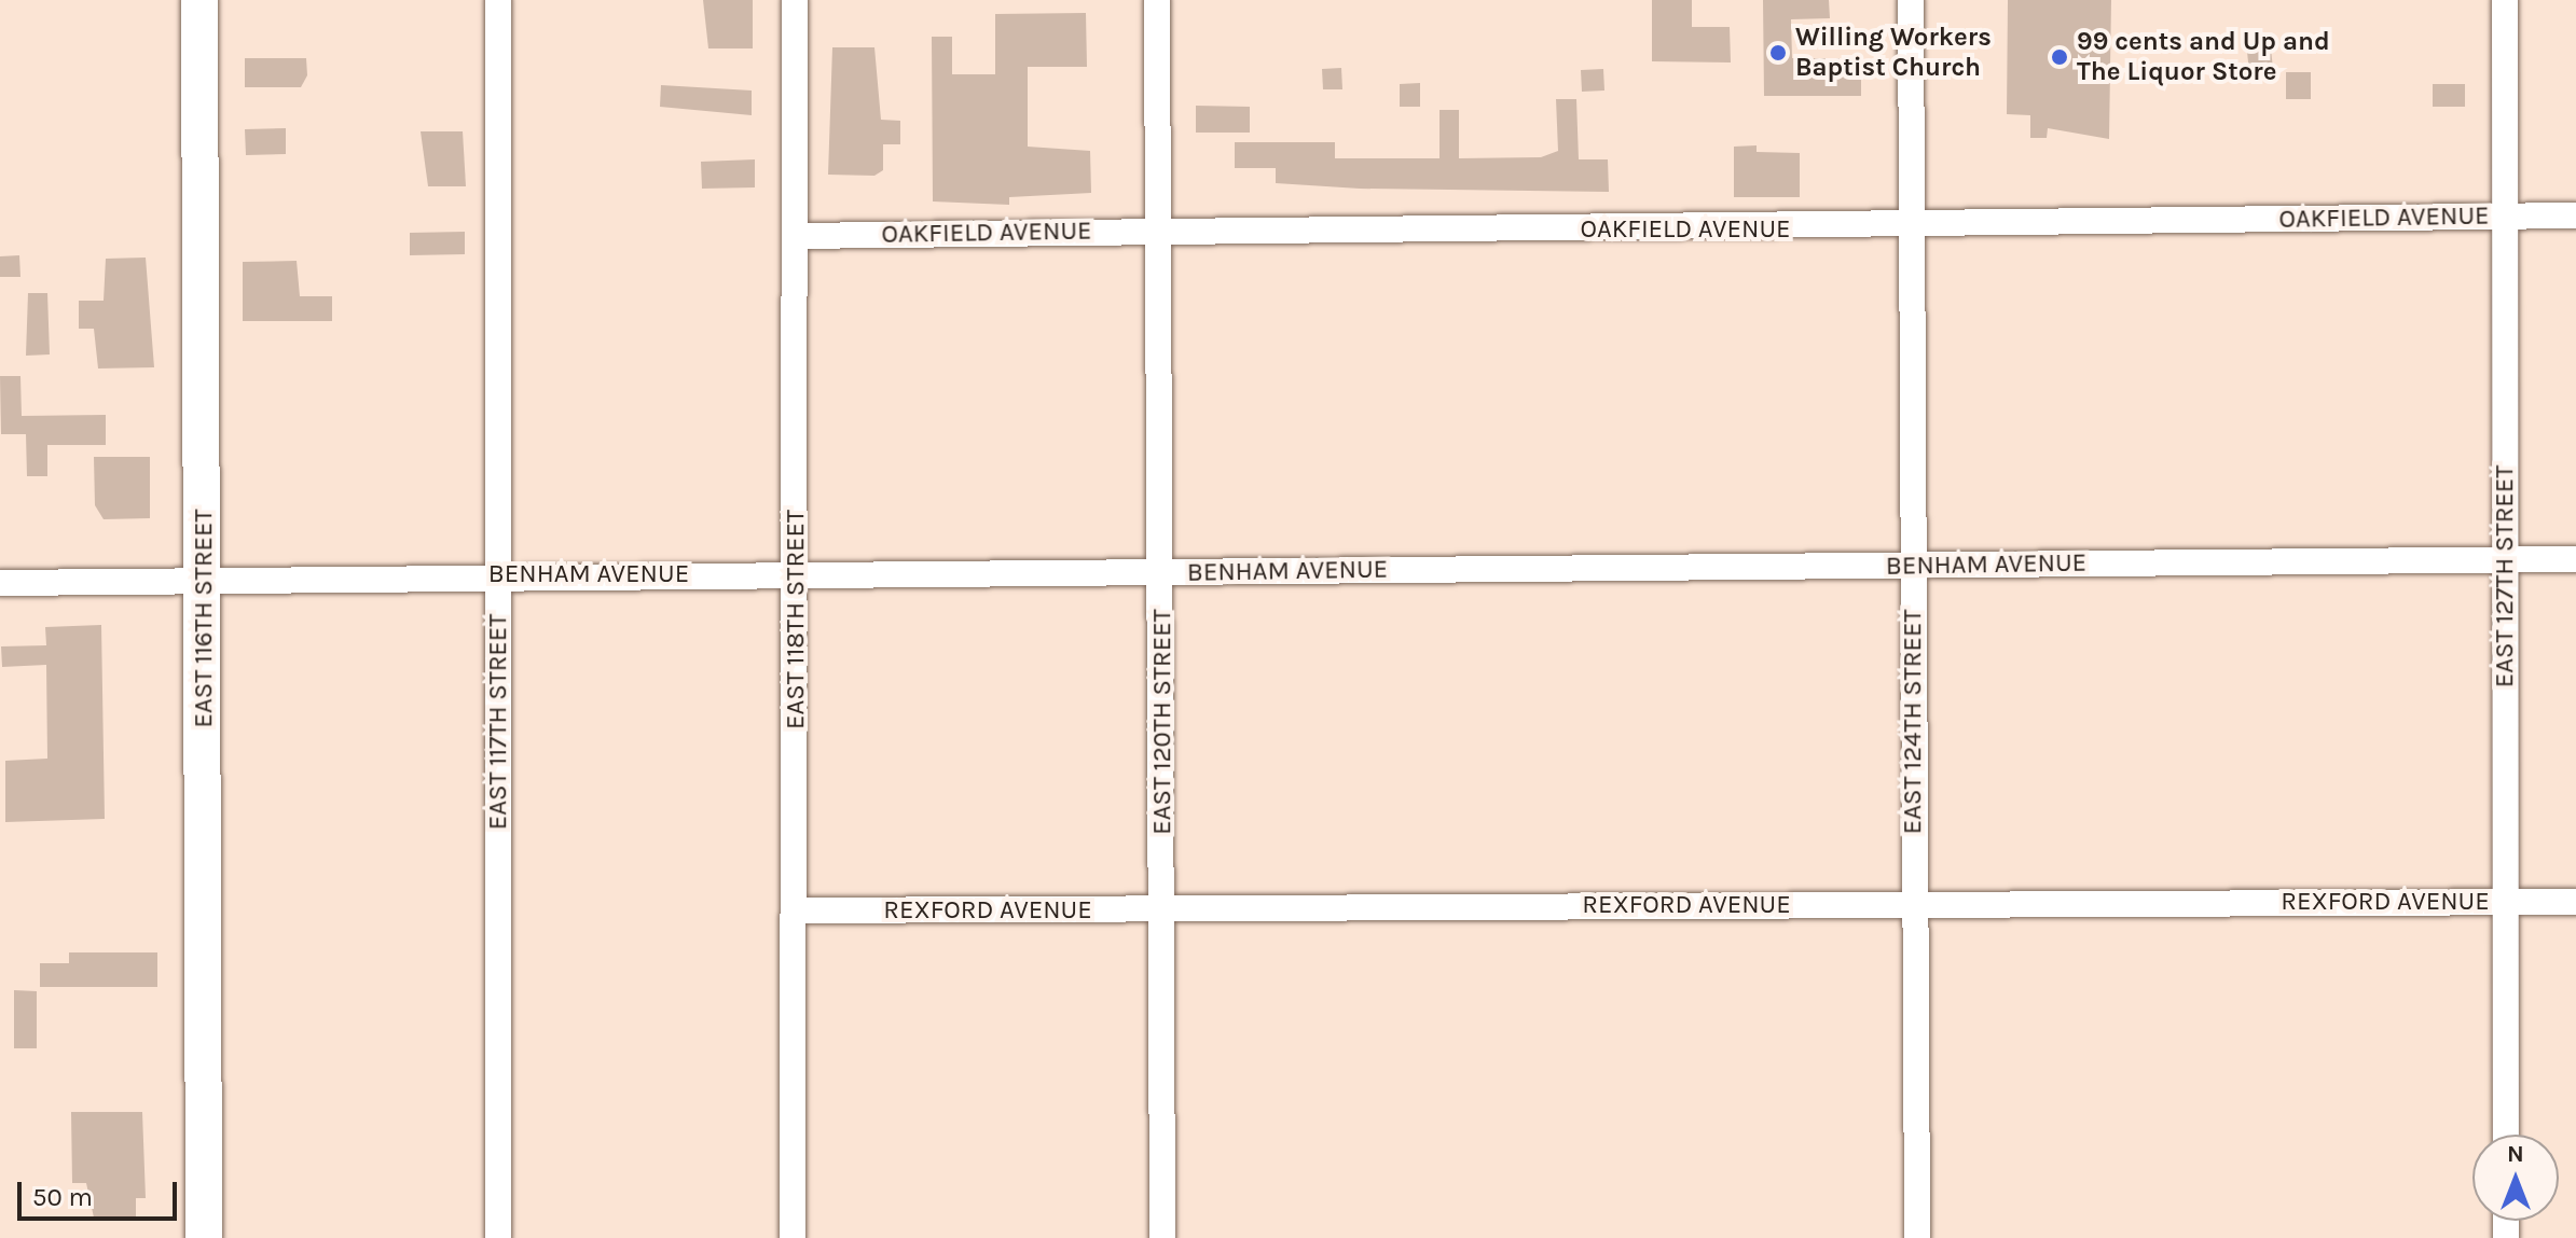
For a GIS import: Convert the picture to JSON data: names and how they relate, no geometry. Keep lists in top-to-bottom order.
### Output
{
  "streets": {
    "main road": ["EAST 116TH STREET"],
    "street": [
      "OAKFIELD AVENUE",
      "BENHAM AVENUE",
      "EAST 127TH STREET",
      "EAST 118TH STREET",
      "EAST 117TH STREET",
      "EAST 120TH STREET",
      "EAST 124TH STREET",
      "REXFORD AVENUE"
    ]
  },
  "crossings": [
    ["OAKFIELD AVENUE", "EAST 127TH STREET"],
    ["OAKFIELD AVENUE", "EAST 118TH STREET"],
    ["OAKFIELD AVENUE", "EAST 120TH STREET"],
    ["OAKFIELD AVENUE", "EAST 124TH STREET"],
    ["BENHAM AVENUE", "EAST 127TH STREET"],
    ["BENHAM AVENUE", "EAST 116TH STREET"],
    ["BENHAM AVENUE", "EAST 118TH STREET"],
    ["BENHAM AVENUE", "EAST 117TH STREET"],
    ["BENHAM AVENUE", "EAST 120TH STREET"],
    ["BENHAM AVENUE", "EAST 124TH STREET"],
    ["EAST 127TH STREET", "REXFORD AVENUE"],
    ["EAST 118TH STREET", "REXFORD AVENUE"],
    ["EAST 120TH STREET", "REXFORD AVENUE"],
    ["EAST 124TH STREET", "REXFORD AVENUE"]
  ],
  "places": ["Willing Workers Baptist Church", "99 cents and Up and The Liquor Store"],
  "scale_bar": "50 m",
  "north": "top"
}
